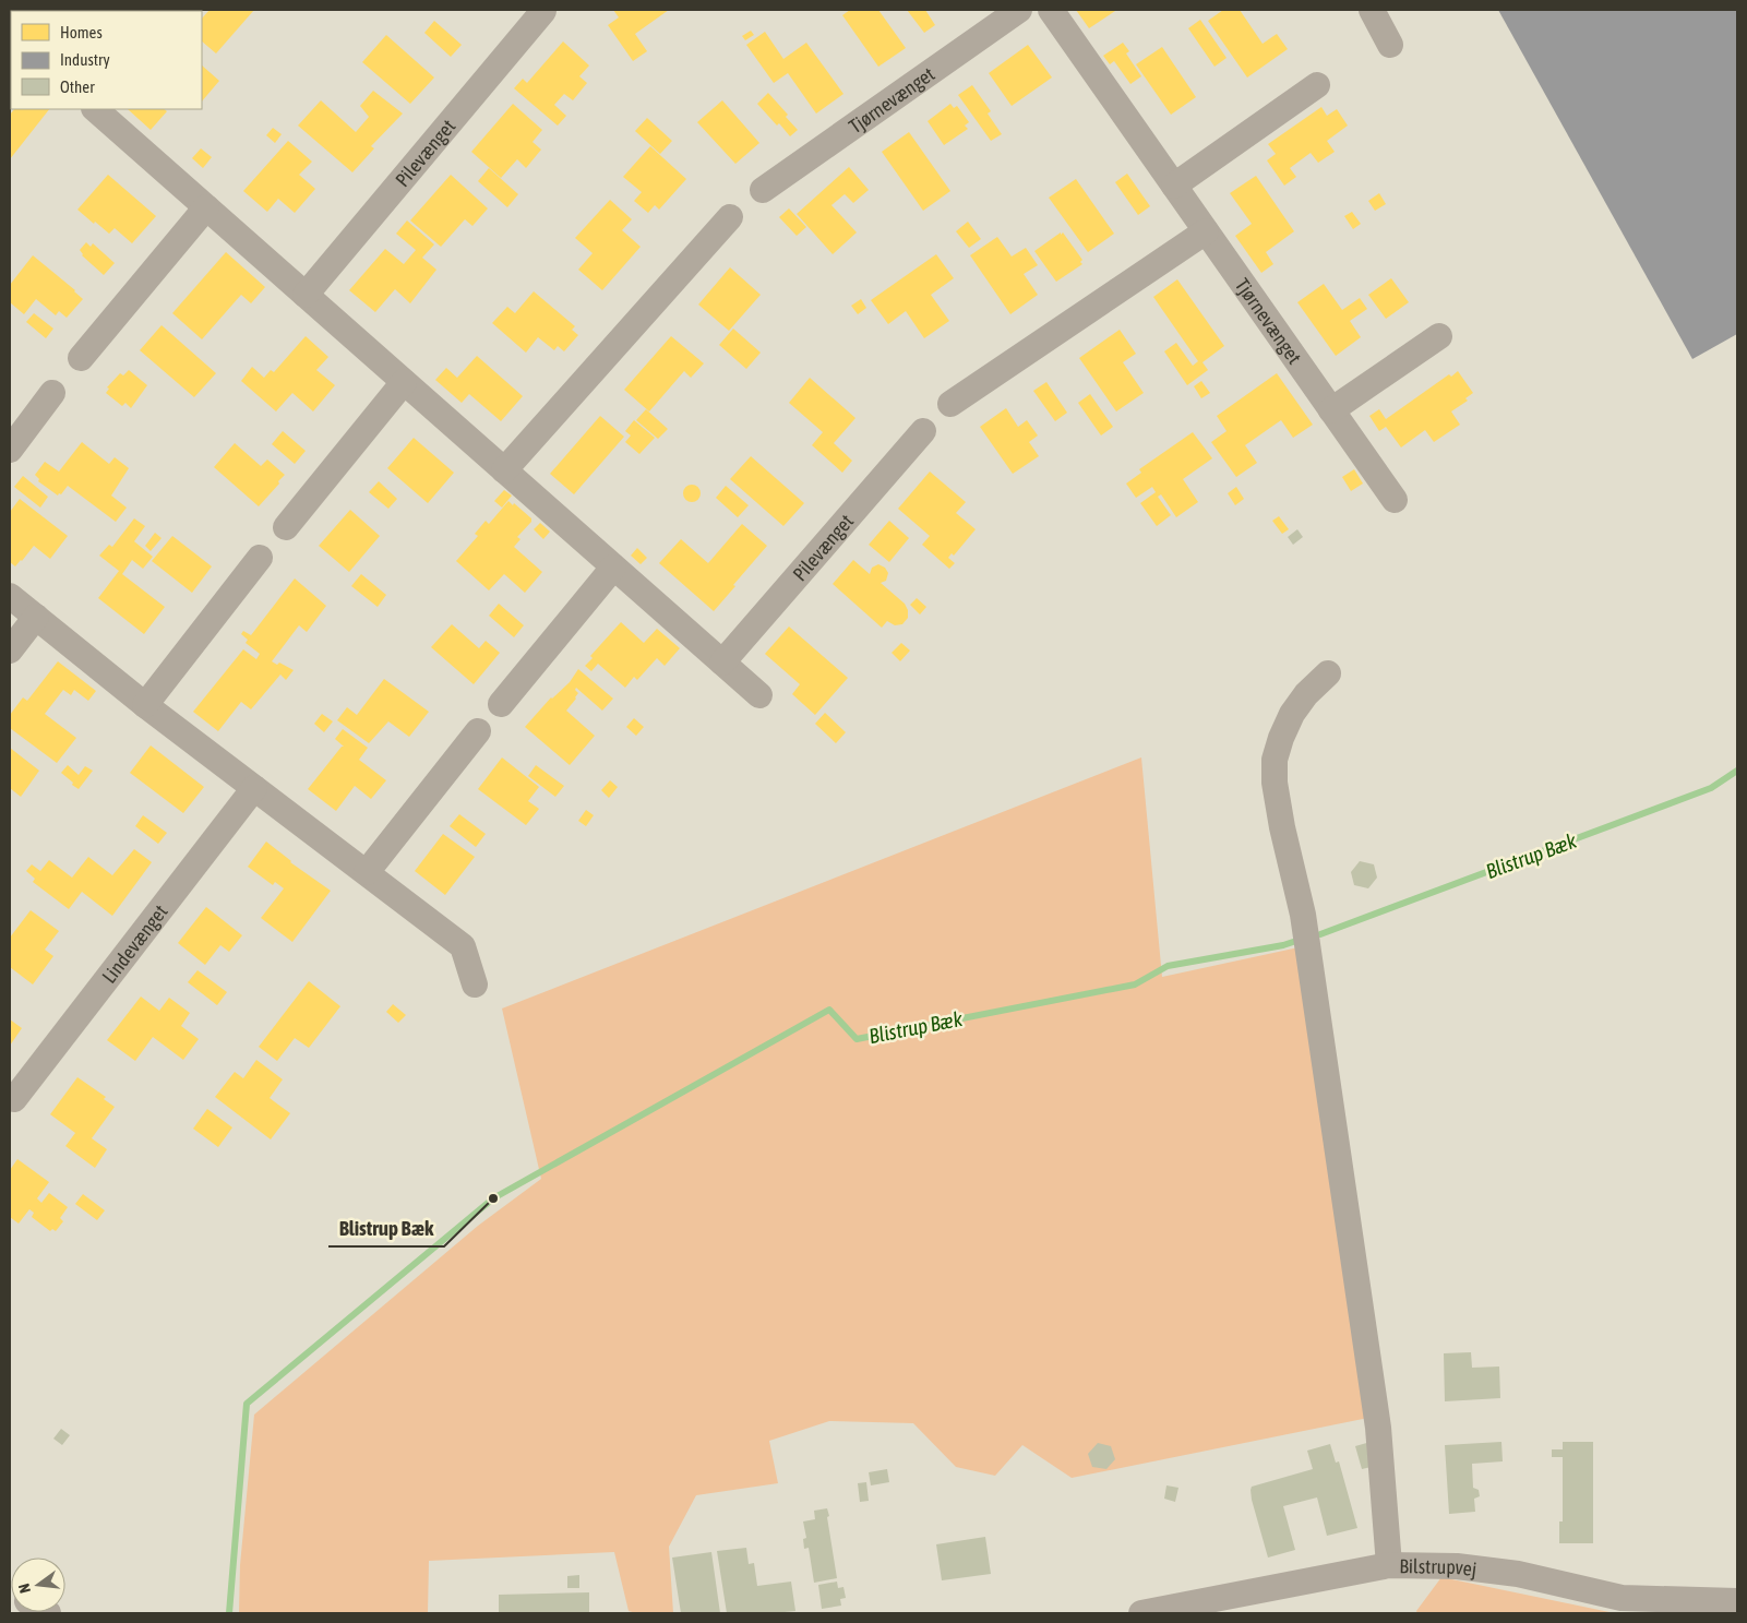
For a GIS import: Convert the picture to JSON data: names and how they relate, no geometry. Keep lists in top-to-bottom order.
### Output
{
  "streets": {
    "street": [
      "Tjørnevænget",
      "Pilevænget",
      "Lindevænget",
      "Bilstrupvej"
    ]
  },
  "water": ["Blistrup Bæk"],
  "places": ["Blistrup Bæk"],
  "legend": ["Homes", "Industry", "Other"],
  "north": "left"
}
